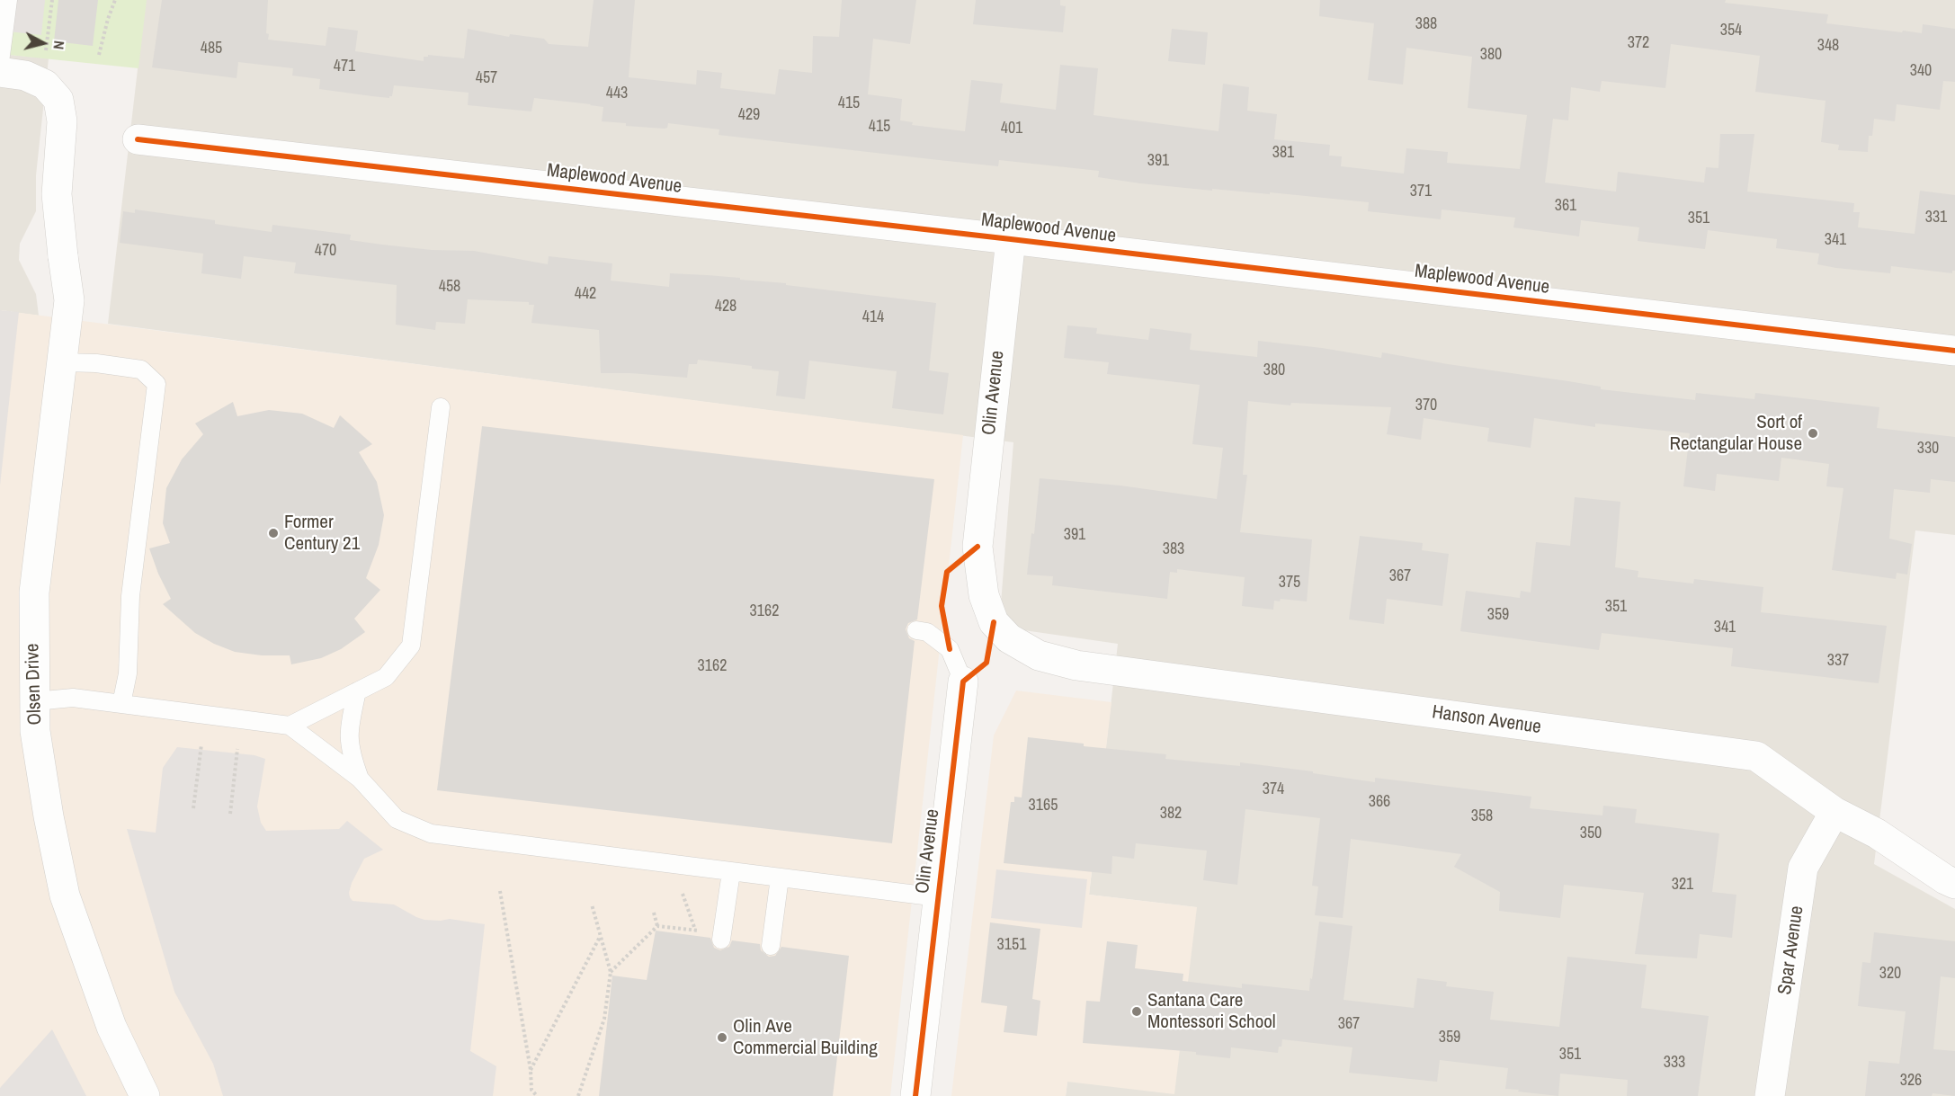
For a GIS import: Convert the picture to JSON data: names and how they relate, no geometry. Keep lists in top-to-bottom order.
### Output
{
  "streets": {
    "street": [
      "Maplewood Avenue",
      "Olin Avenue",
      "Olsen Drive",
      "Hanson Avenue",
      "Spar Avenue"
    ]
  },
  "crossings": [
    ["Maplewood Avenue", "Olin Avenue"],
    ["Olin Avenue", "Hanson Avenue"],
    ["Hanson Avenue", "Spar Avenue"]
  ],
  "places": [
    "Sort of Rectangular House",
    "Former Century 21",
    "Santana Care Montessori School",
    "Olin Ave Commercial Building"
  ],
  "house_numbers": [
    "388",
    "354",
    "372",
    "348",
    "485",
    "380",
    "471",
    "340",
    "457",
    "443",
    "415",
    "429",
    "415",
    "401",
    "381",
    "391",
    "371",
    "361",
    "331",
    "351",
    "341",
    "470",
    "458",
    "442",
    "428",
    "414",
    "380",
    "370",
    "330",
    "391",
    "383",
    "367",
    "375",
    "351",
    "3162",
    "359",
    "341",
    "337",
    "3162",
    "374",
    "366",
    "3165",
    "382",
    "358",
    "350",
    "321",
    "3151",
    "320",
    "367",
    "359",
    "351",
    "333",
    "326"
  ],
  "north": "right"
}
